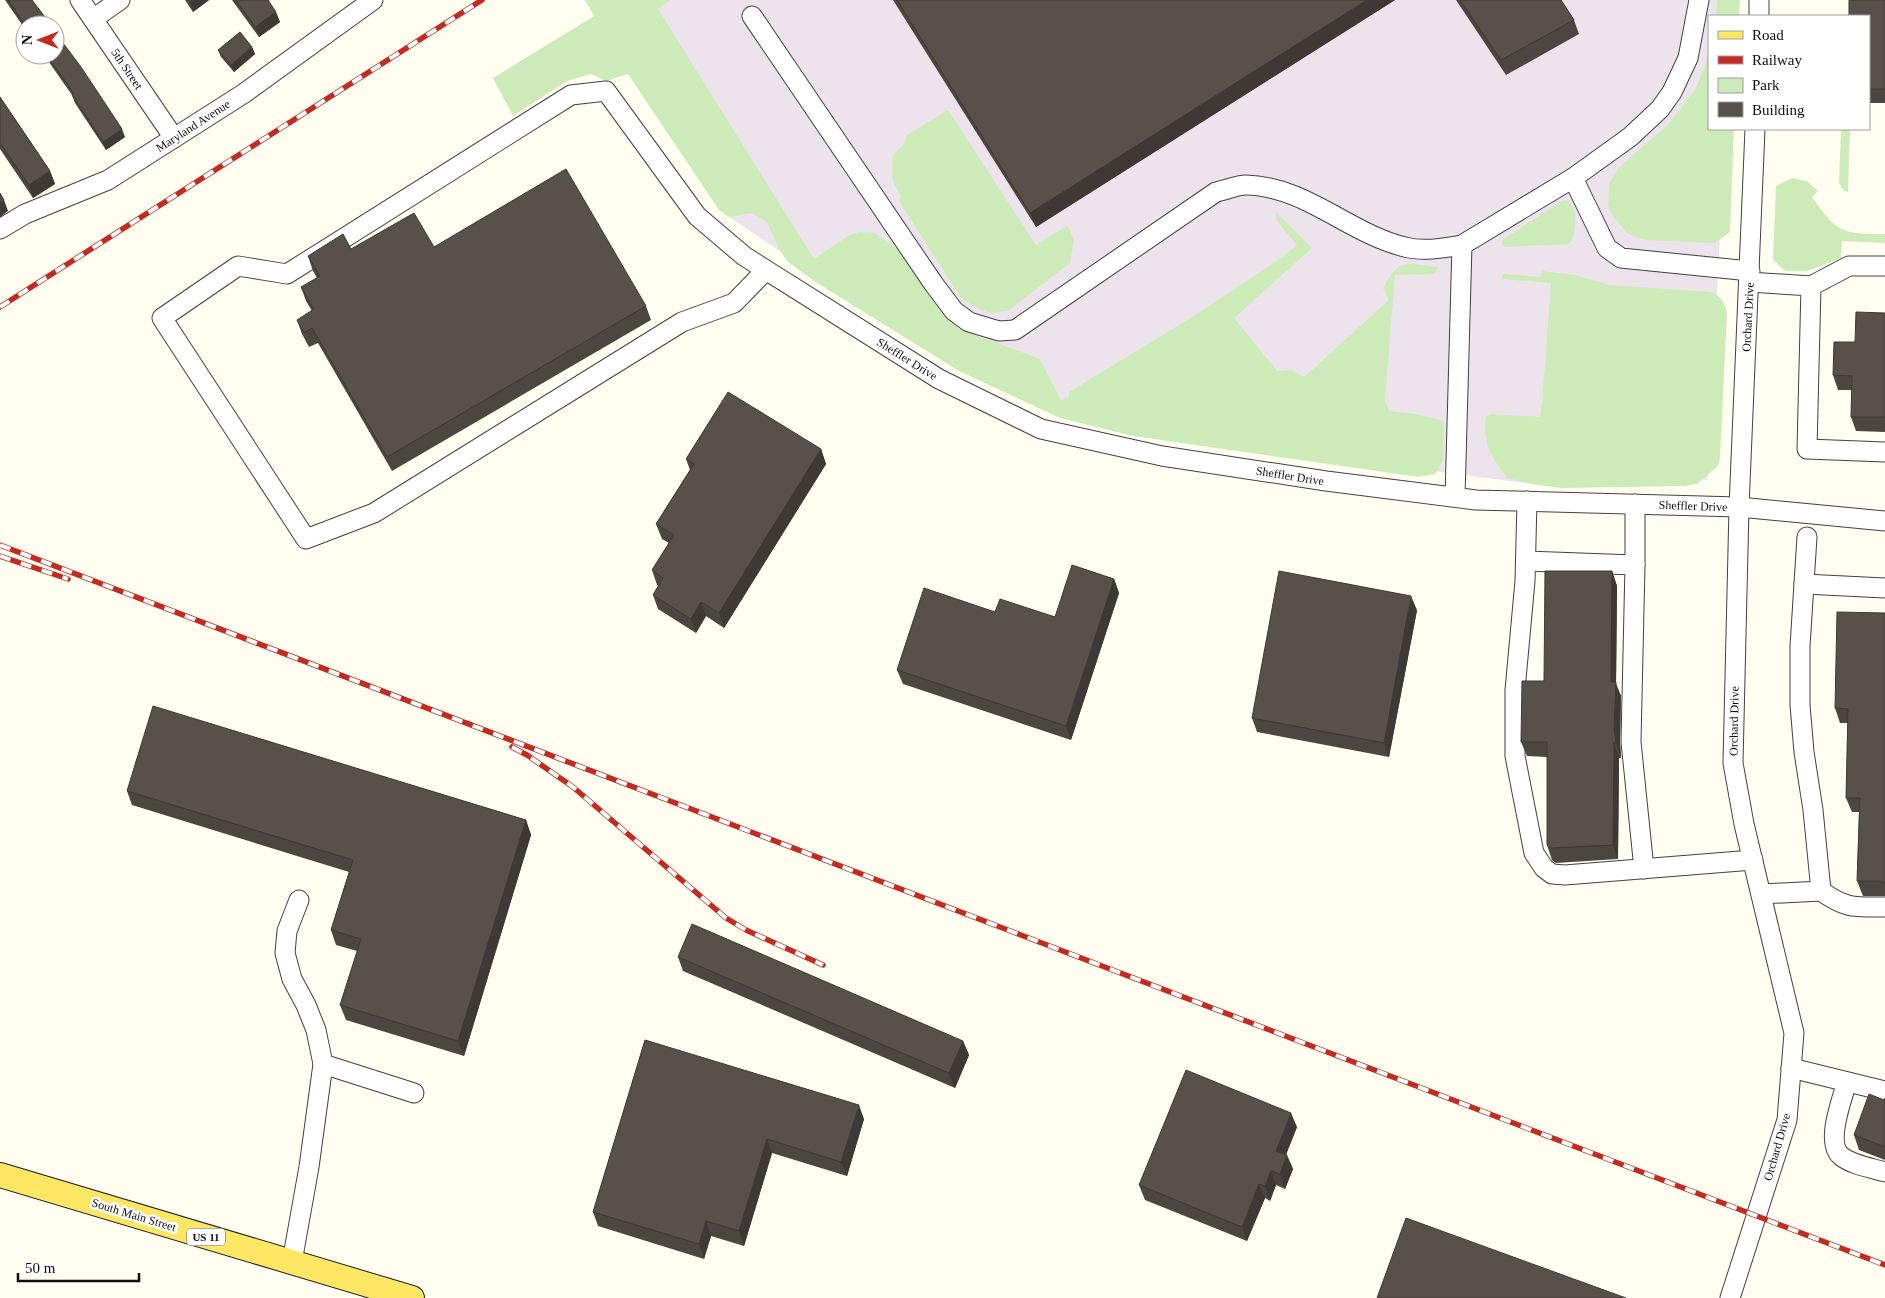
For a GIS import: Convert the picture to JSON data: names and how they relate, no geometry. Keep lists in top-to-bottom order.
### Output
{
  "streets": {
    "main road": ["South Main Street", "US 11"],
    "street": [
      "5th Street",
      "Maryland Avenue",
      "Orchard Drive",
      "Sheffler Drive"
    ]
  },
  "crossings": [
    ["5th Street", "Maryland Avenue"],
    ["Orchard Drive", "Sheffler Drive"]
  ],
  "legend": [
    "Road",
    "Railway",
    "Park",
    "Building"
  ],
  "scale_bar": "50 m",
  "north": "left"
}
